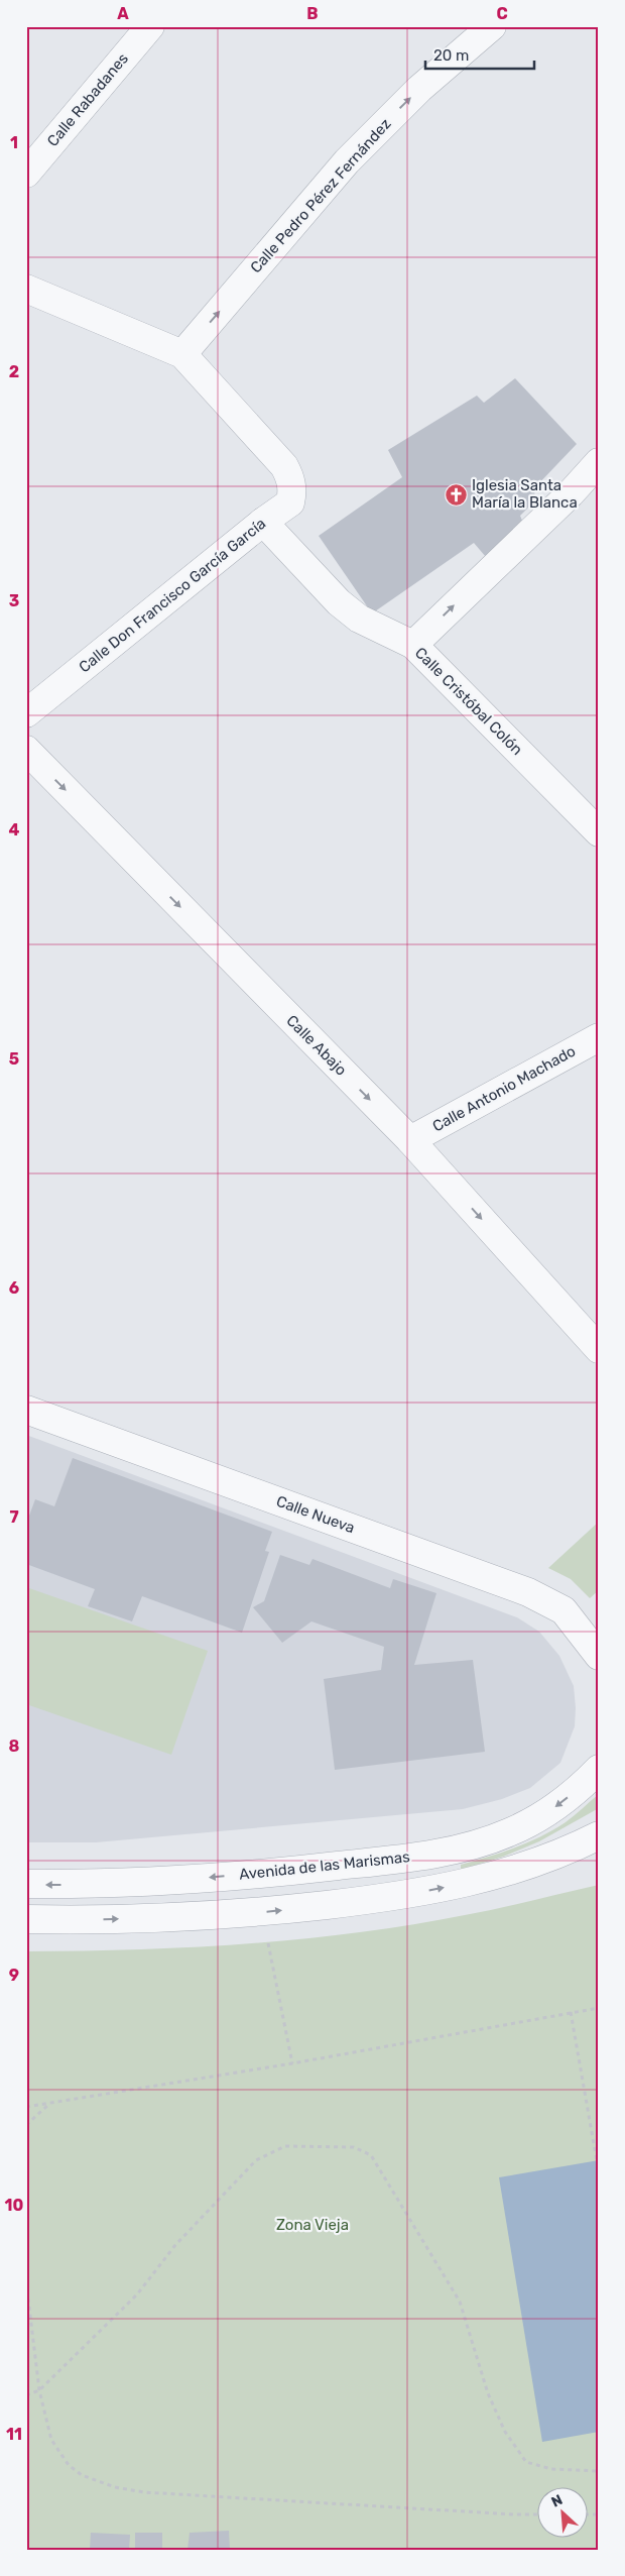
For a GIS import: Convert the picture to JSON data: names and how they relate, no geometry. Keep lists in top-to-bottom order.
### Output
{
  "streets": {
    "street": [
      "Calle Rabadanes",
      "Calle Pedro Pérez Fernández",
      "Calle Don Francisco García García",
      "Calle Cristóbal Colón",
      "Calle Abajo",
      "Calle Antonio Machado",
      "Calle Nueva",
      "Avenida de las Marismas"
    ]
  },
  "crossings": [
    ["Calle Pedro Pérez Fernández", "Calle Don Francisco García García"],
    ["Calle Don Francisco García García", "Calle Cristóbal Colón"],
    ["Calle Abajo", "Calle Antonio Machado"]
  ],
  "one_way": ["Calle Pedro Pérez Fernández", "Calle Abajo"],
  "parks": ["Zona Vieja"],
  "places": {
    "church": ["Iglesia Santa María la Blanca"]
  },
  "scale_bar": "20 m",
  "north": "top left",
  "grid": {
    "columns": ["A", "B", "C"],
    "rows": [
      "1",
      "2",
      "3",
      "4",
      "5",
      "6",
      "7",
      "8",
      "9",
      "10",
      "11"
    ]
  }
}
